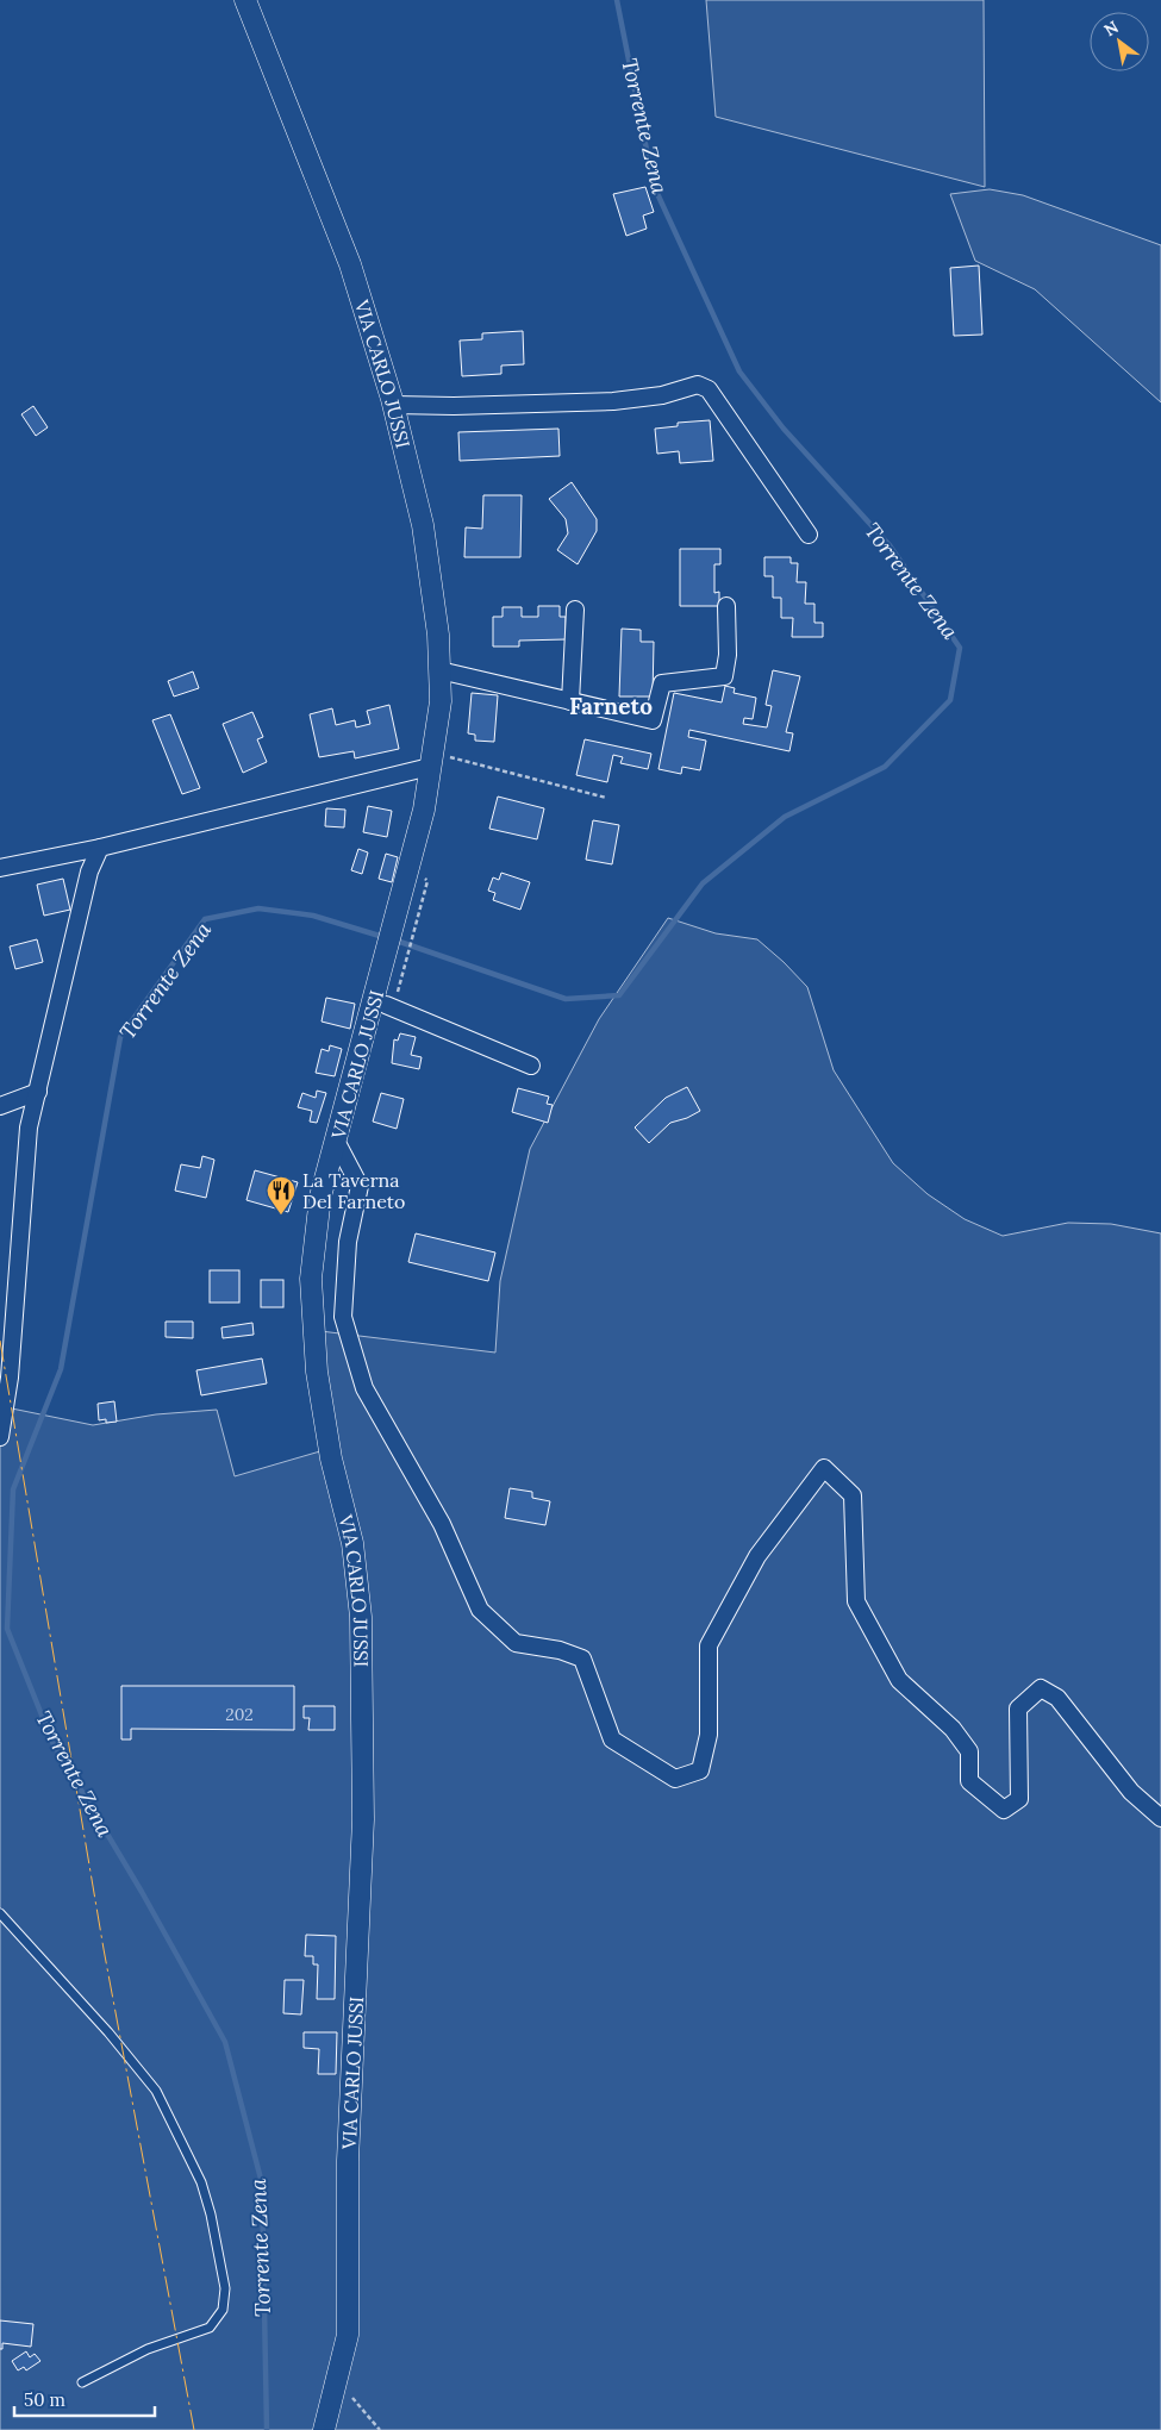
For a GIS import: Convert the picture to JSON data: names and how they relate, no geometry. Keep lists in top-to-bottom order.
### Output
{
  "streets": {
    "street": ["VIA CARLO JUSSI"]
  },
  "districts": ["Farneto"],
  "water": ["Torrente Zena"],
  "places": {
    "restaurant": ["La Taverna Del Farneto"]
  },
  "house_numbers": ["202"],
  "scale_bar": "50 m",
  "north": "top left"
}
